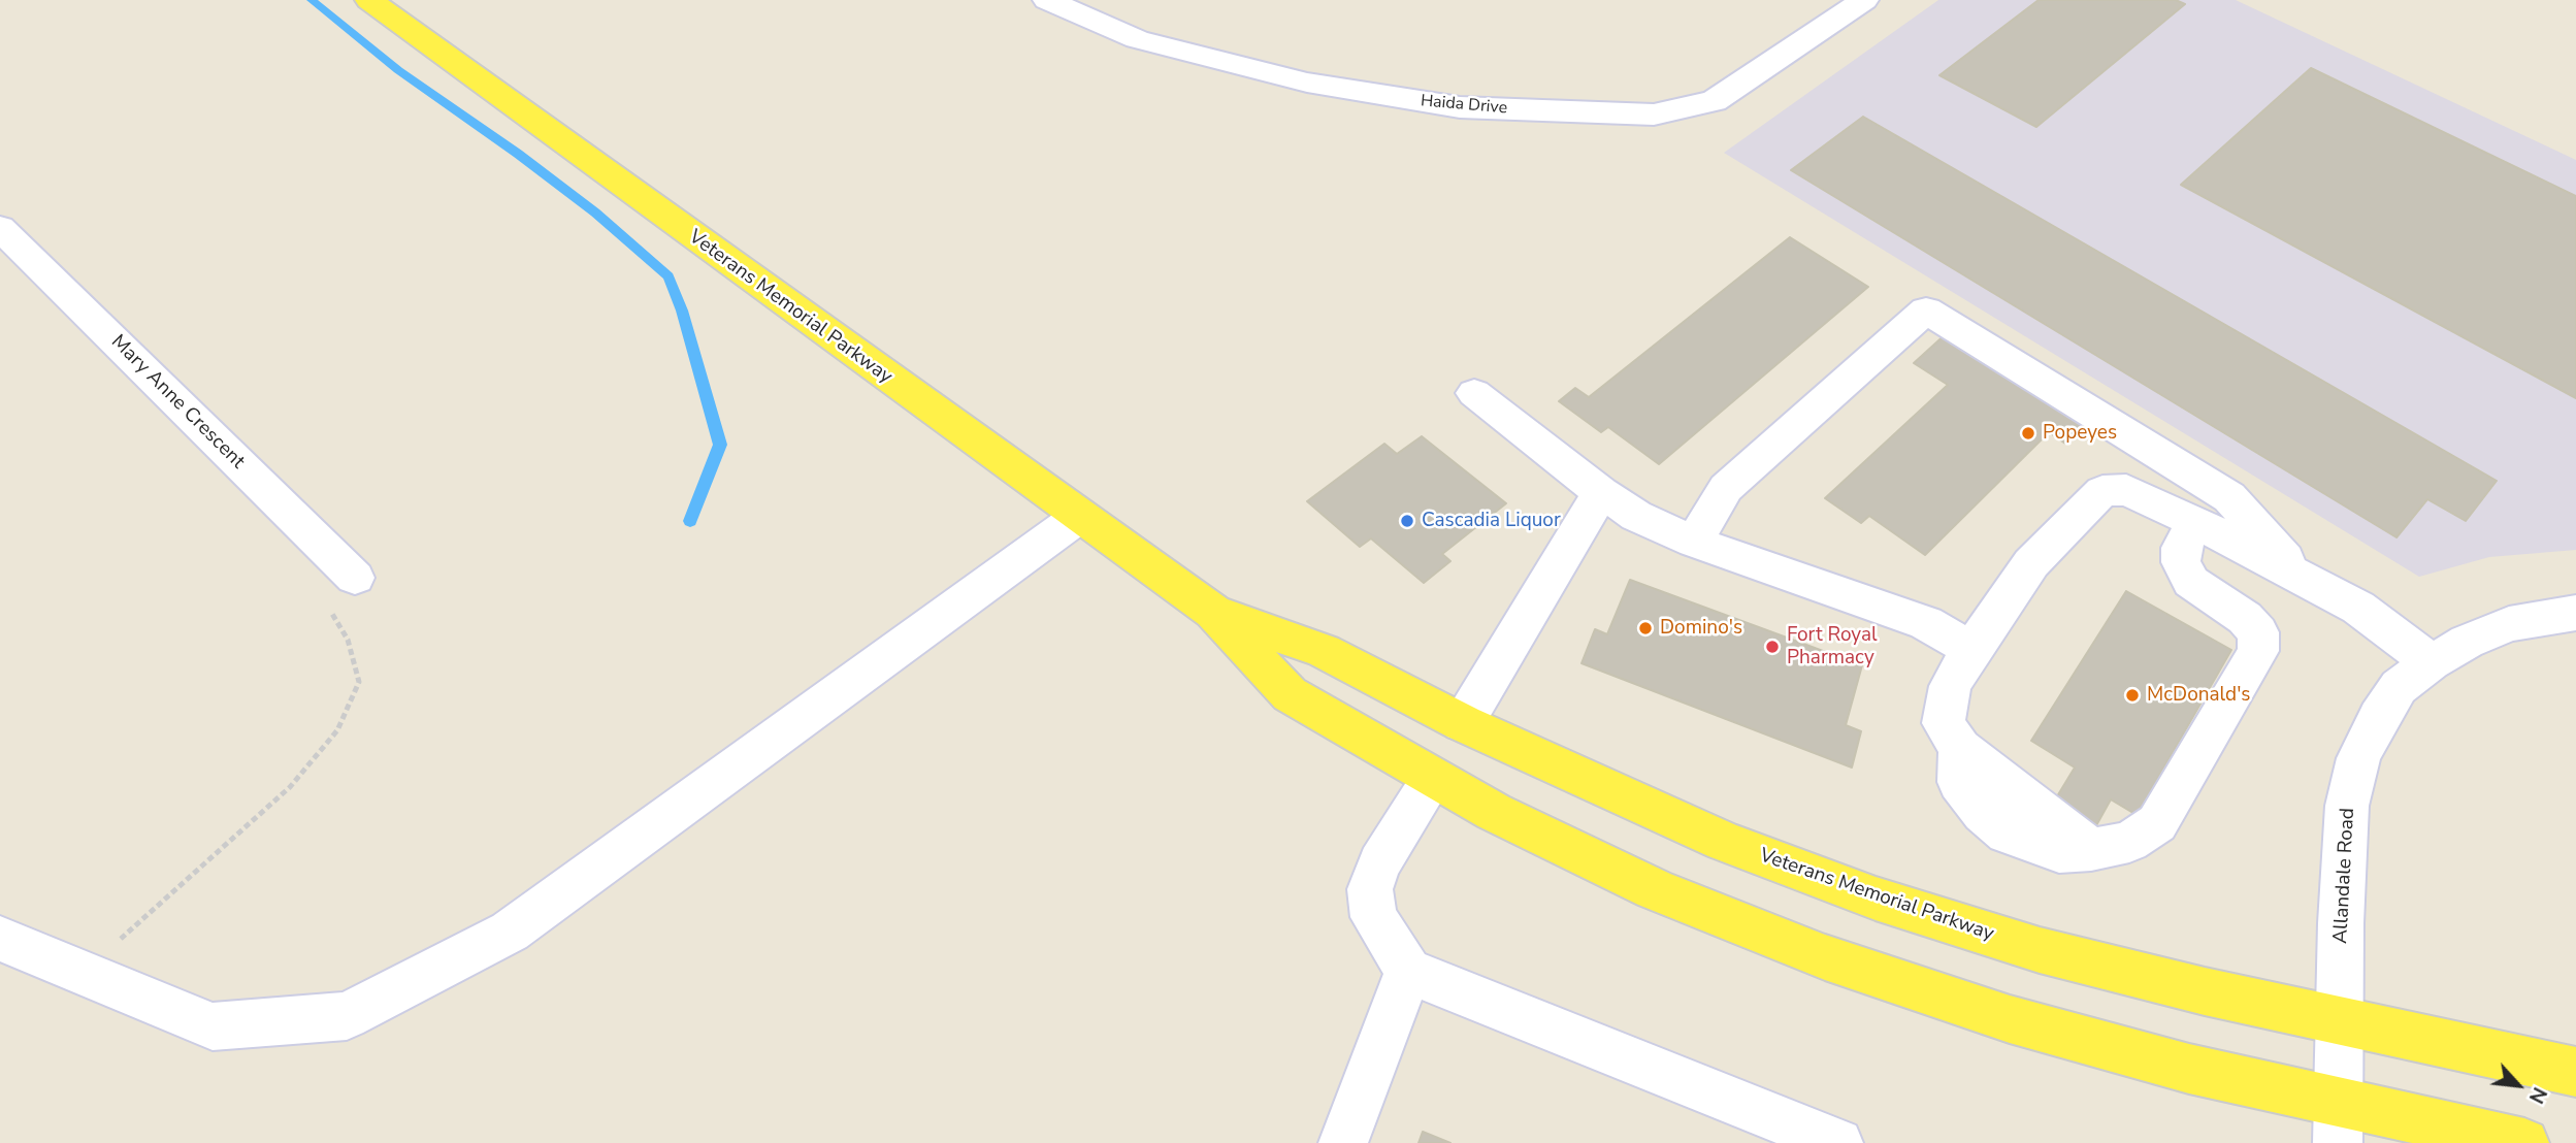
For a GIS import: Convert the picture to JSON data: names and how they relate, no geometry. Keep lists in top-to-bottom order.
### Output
{
  "streets": {
    "main road": ["Veterans Memorial Parkway"],
    "street": ["Haida Drive", "Mary Anne Crescent", "Allandale Road"]
  },
  "crossings": [
    ["Veterans Memorial Parkway", "Allandale Road"]
  ],
  "places": [
    "Popeyes",
    "Cascadia Liquor",
    "Domino's",
    "Fort Royal Pharmacy",
    "McDonald's"
  ],
  "north": "bottom right"
}
